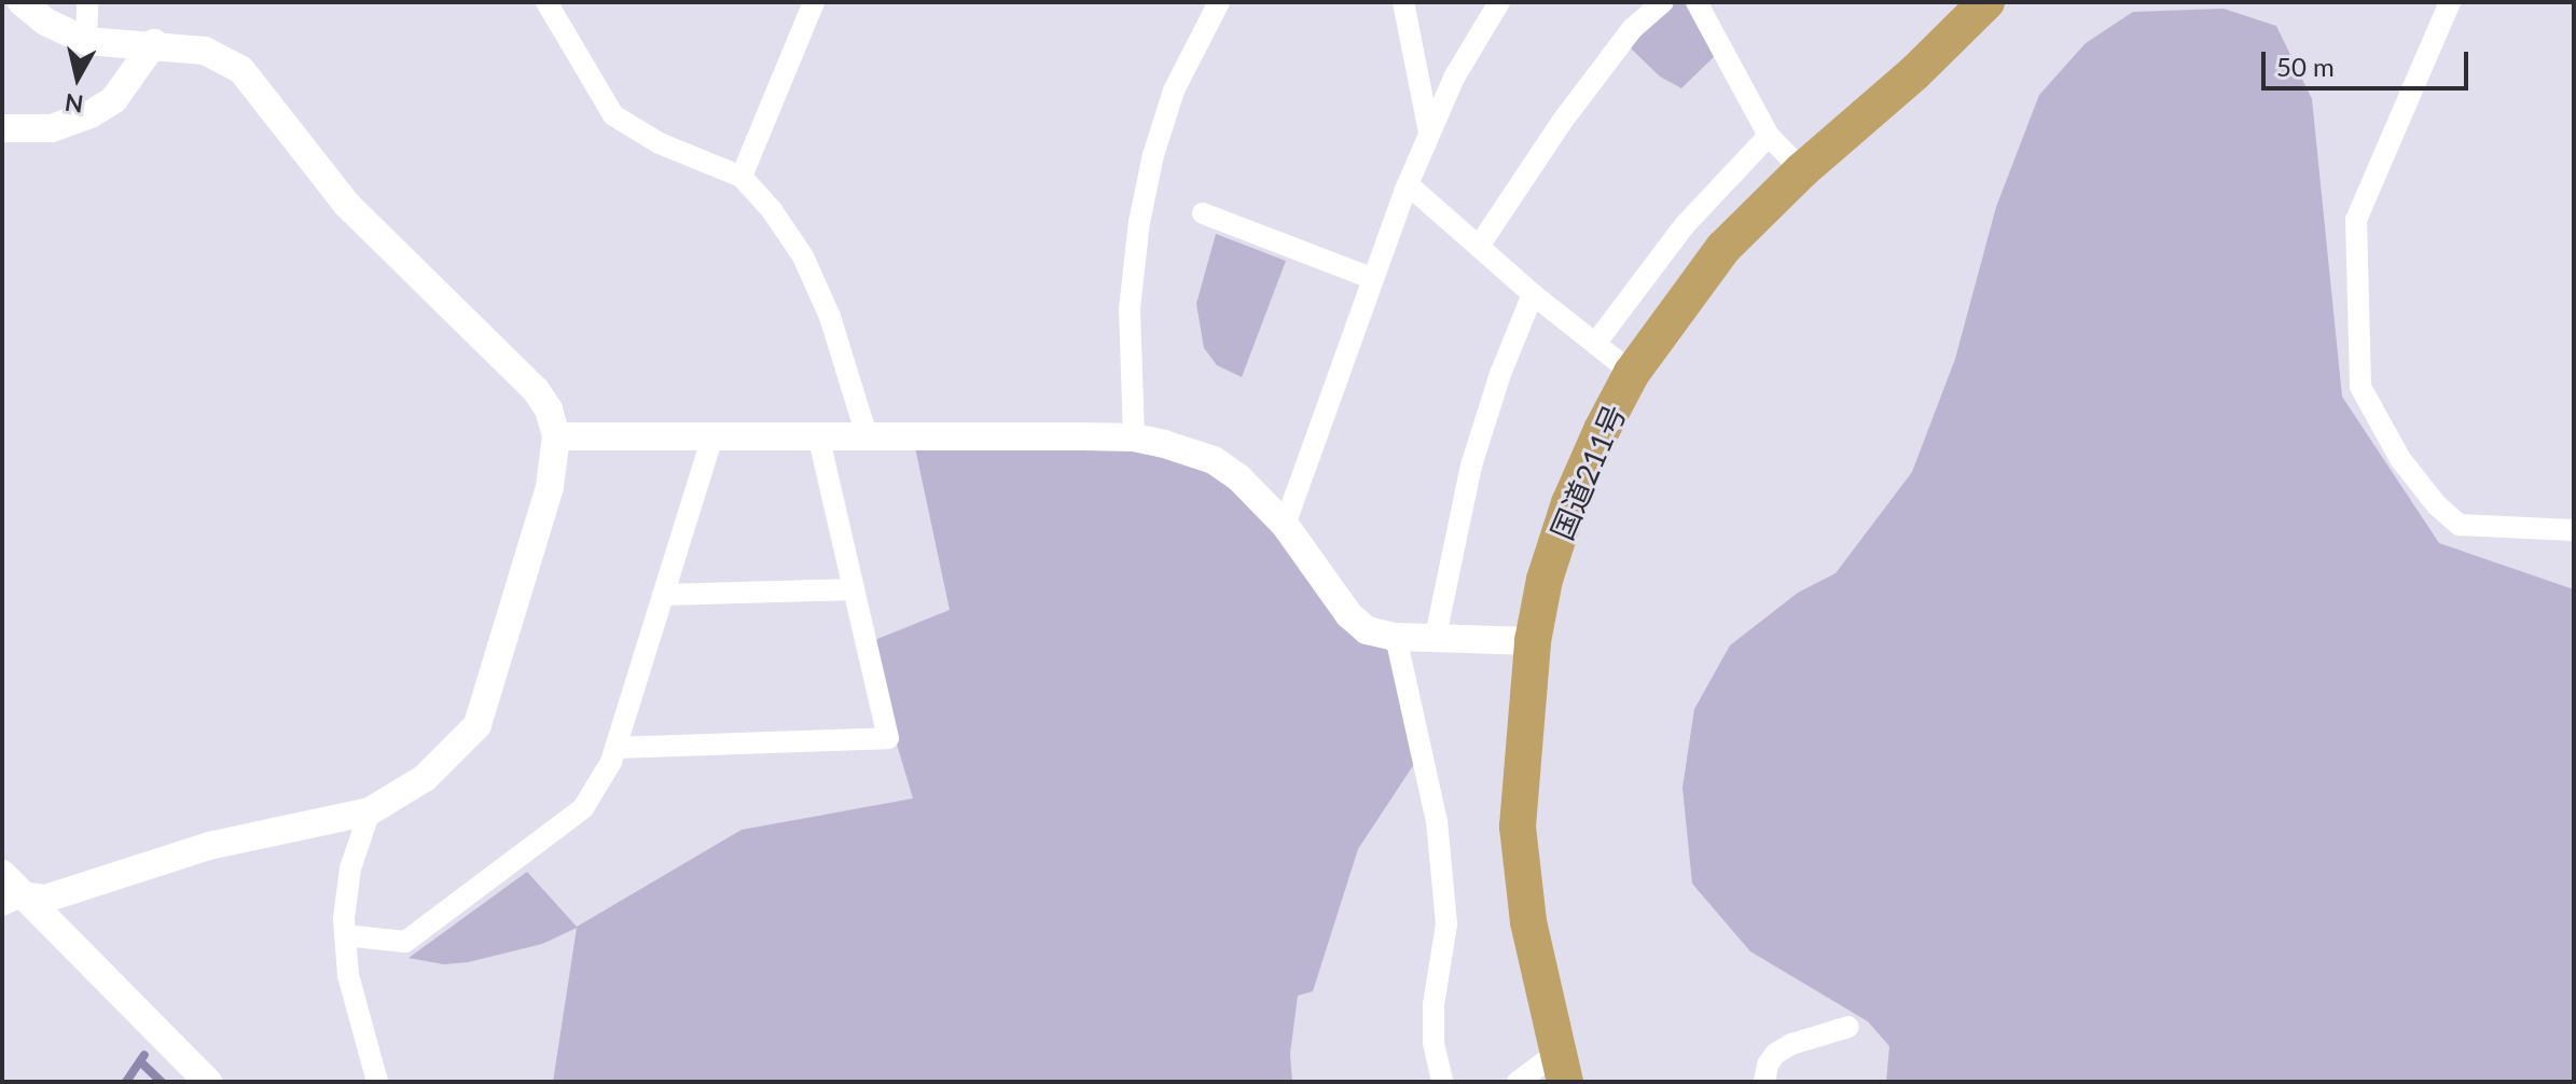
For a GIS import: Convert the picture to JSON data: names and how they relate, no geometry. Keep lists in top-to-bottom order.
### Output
{
  "streets": {
    "highway": ["国道211号"]
  },
  "scale_bar": "50 m",
  "north": "bottom"
}
